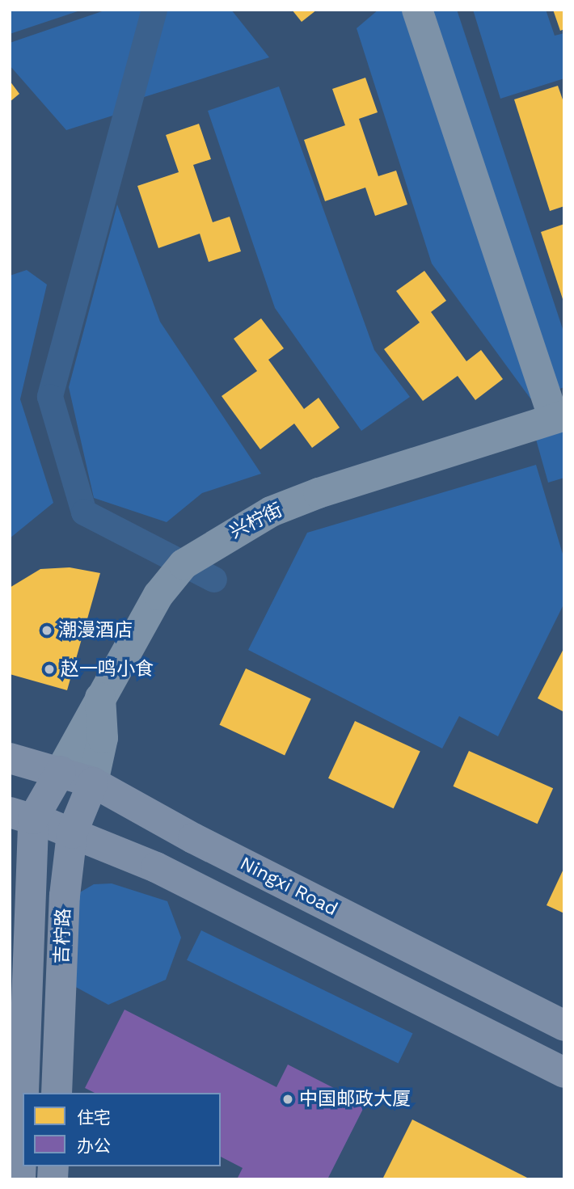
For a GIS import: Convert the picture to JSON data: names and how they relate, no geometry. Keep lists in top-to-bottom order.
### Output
{
  "streets": {
    "main road": ["Ningxi Road", "吉柠路"],
    "street": ["兴柠街"]
  },
  "crossings": [
    ["兴柠街", "Ningxi Road"],
    ["Ningxi Road", "吉柠路"]
  ],
  "places": ["潮漫酒店", "赵一鸣小食", "中国邮政大厦"],
  "legend": ["住宅", "办公"]
}
